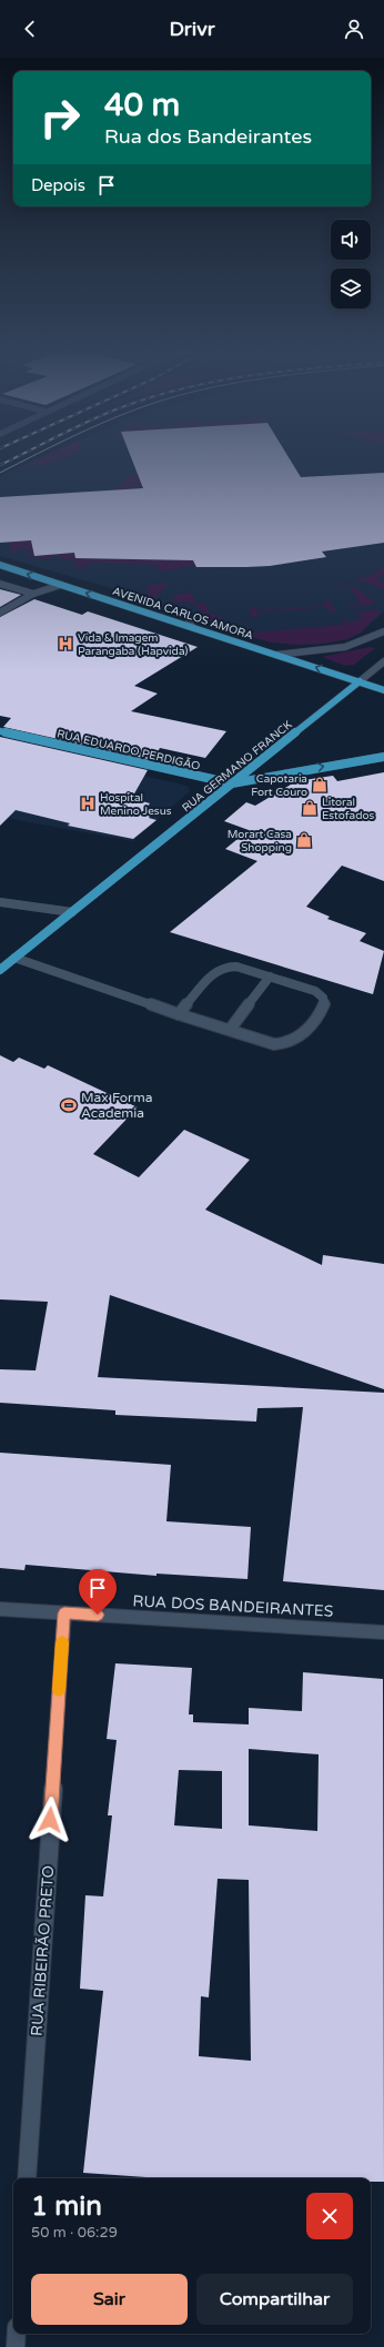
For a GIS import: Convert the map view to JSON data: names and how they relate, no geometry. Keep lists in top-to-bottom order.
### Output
{
  "streets": {
    "main road": ["AVENIDA CARLOS AMORA", "RUA EDUARDO PERDIGÃO", "RUA GERMANO FRANCK"],
    "street": ["RUA DOS BANDEIRANTES", "RUA RIBEIRÃO PRETO"]
  },
  "crossings": [
    ["AVENIDA CARLOS AMORA", "RUA GERMANO FRANCK"],
    ["RUA EDUARDO PERDIGÃO", "RUA GERMANO FRANCK"],
    ["RUA DOS BANDEIRANTES", "RUA RIBEIRÃO PRETO"]
  ],
  "one_way": ["AVENIDA CARLOS AMORA", "RUA EDUARDO PERDIGÃO"],
  "places": {
    "hospital": ["Vida & Imagem Parangaba (Hapvida)", "Hospital Menino Jesus"],
    "shop": ["Capotaria Fort Couro", "Litoral Estofados", "Morart Casa Shopping"],
    "sports": ["Max Forma Academia"]
  },
  "page": {
    "header": "Drivr",
    "turn": ["40 m", "Rua dos Bandeirantes"],
    "then": "Depois",
    "heading": ["1 min", "50 m · 06:29"],
    "buttons": ["Sair", "Compartilhar"]
  }
}
